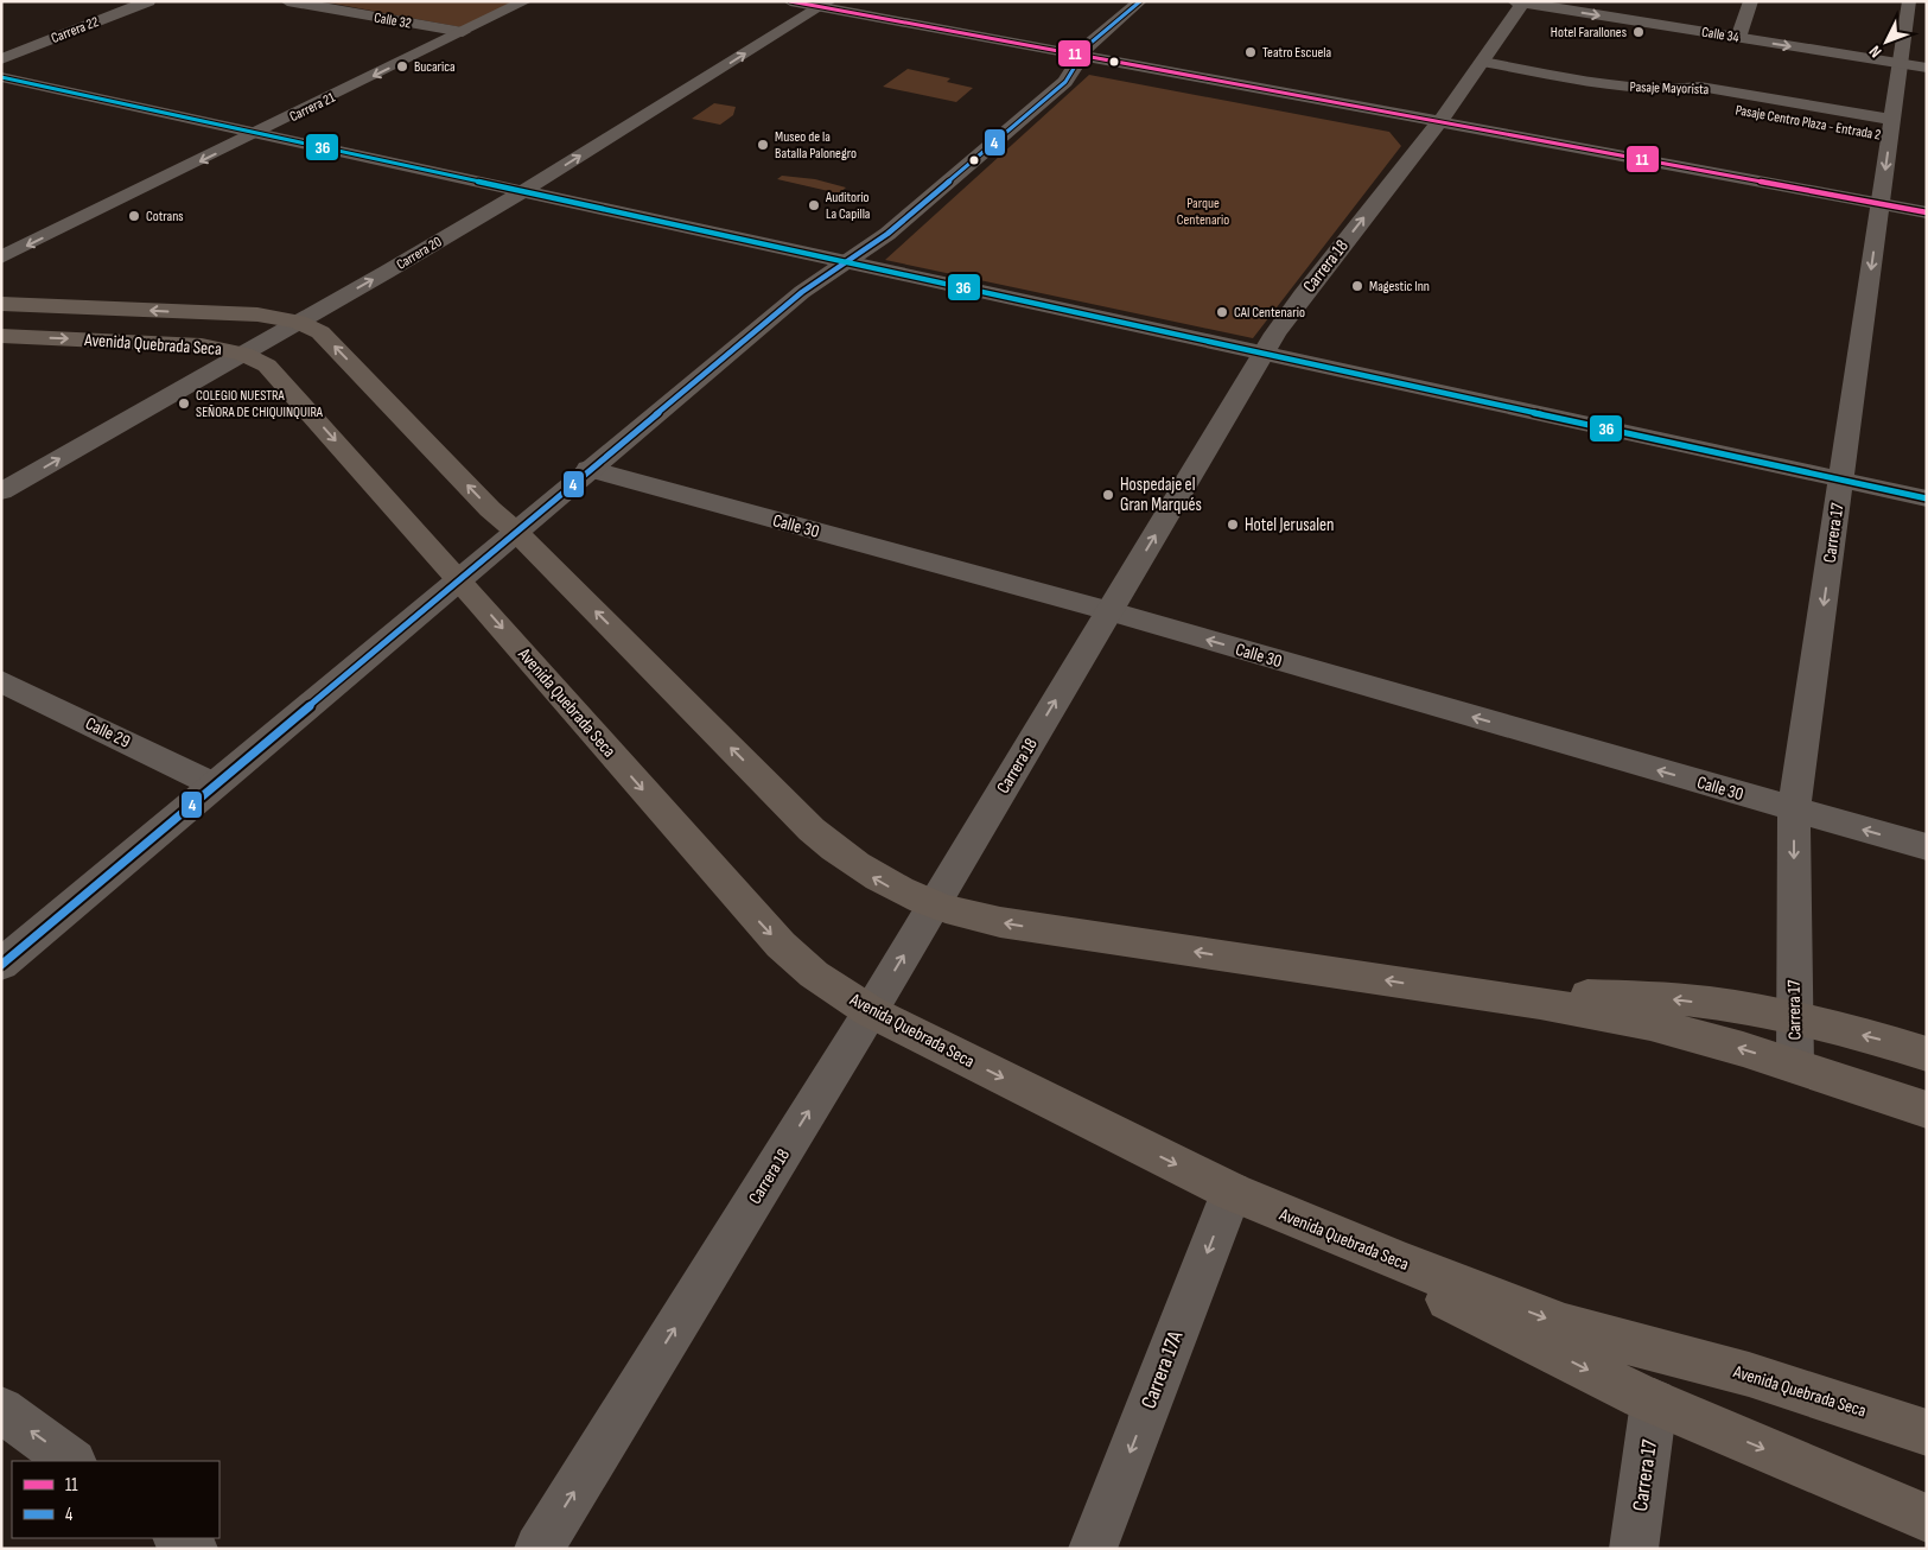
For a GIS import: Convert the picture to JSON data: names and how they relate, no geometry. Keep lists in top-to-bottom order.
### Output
{
  "streets": {
    "main road": ["Avenida Quebrada Seca"],
    "street": [
      "Calle 32",
      "Carrera 22",
      "Calle 34",
      "Pasaje Mayorista",
      "Carrera 21",
      "Pasaje Centro Plaza - Entrada 2",
      "Carrera 20",
      "Carrera 18",
      "Calle 30",
      "Carrera 17",
      "Calle 29",
      "Carrera 17A"
    ]
  },
  "crossings": [
    ["Calle 32", "Carrera 21"],
    ["Calle 34", "Carrera 18"],
    ["Calle 34", "Carrera 17"],
    ["Pasaje Mayorista", "Pasaje Centro Plaza - Entrada 2"],
    ["Pasaje Mayorista", "Carrera 18"],
    ["Pasaje Mayorista", "Carrera 17"],
    ["Pasaje Centro Plaza - Entrada 2", "Carrera 17"],
    ["Carrera 20", "Avenida Quebrada Seca"],
    ["Carrera 18", "Avenida Quebrada Seca"],
    ["Carrera 18", "Calle 30"],
    ["Avenida Quebrada Seca", "Carrera 17"],
    ["Avenida Quebrada Seca", "Carrera 17A"],
    ["Calle 30", "Carrera 17"]
  ],
  "one_way": [
    "Carrera 21",
    "Carrera 18",
    "Calle 30",
    "Carrera 17",
    "Carrera 17A"
  ],
  "parks": ["Parque Centenario"],
  "places": [
    "Hotel Farallones",
    "Teatro Escuela",
    "Bucarica",
    "Museo de la Batalla Palonegro",
    "Auditorio La Capilla",
    "Cotrans",
    "Magestic Inn",
    "CAI Centenario",
    "COLEGIO NUESTRA SEÑORA DE CHIQUINQUIRA",
    "Hospedaje el Gran Marqués",
    "Hotel Jerusalen"
  ],
  "lines": ["transit line 11", "transit line 4", "transit line 36"],
  "legend": ["11", "4"],
  "north": "bottom left"
}
